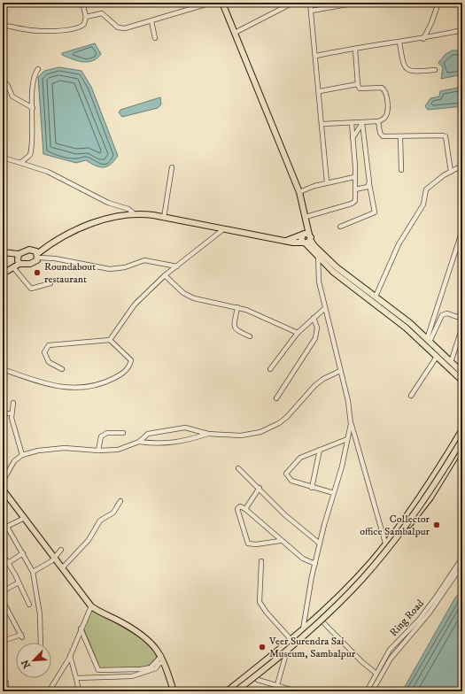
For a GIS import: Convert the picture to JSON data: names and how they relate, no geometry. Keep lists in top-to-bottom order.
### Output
{
  "streets": {
    "street": ["Ring Road"]
  },
  "places": ["Roundabout restaurant", "Collector office Sambalpur", "Veer Surendra Sai Museum, Sambalpur"],
  "north": "bottom left"
}
